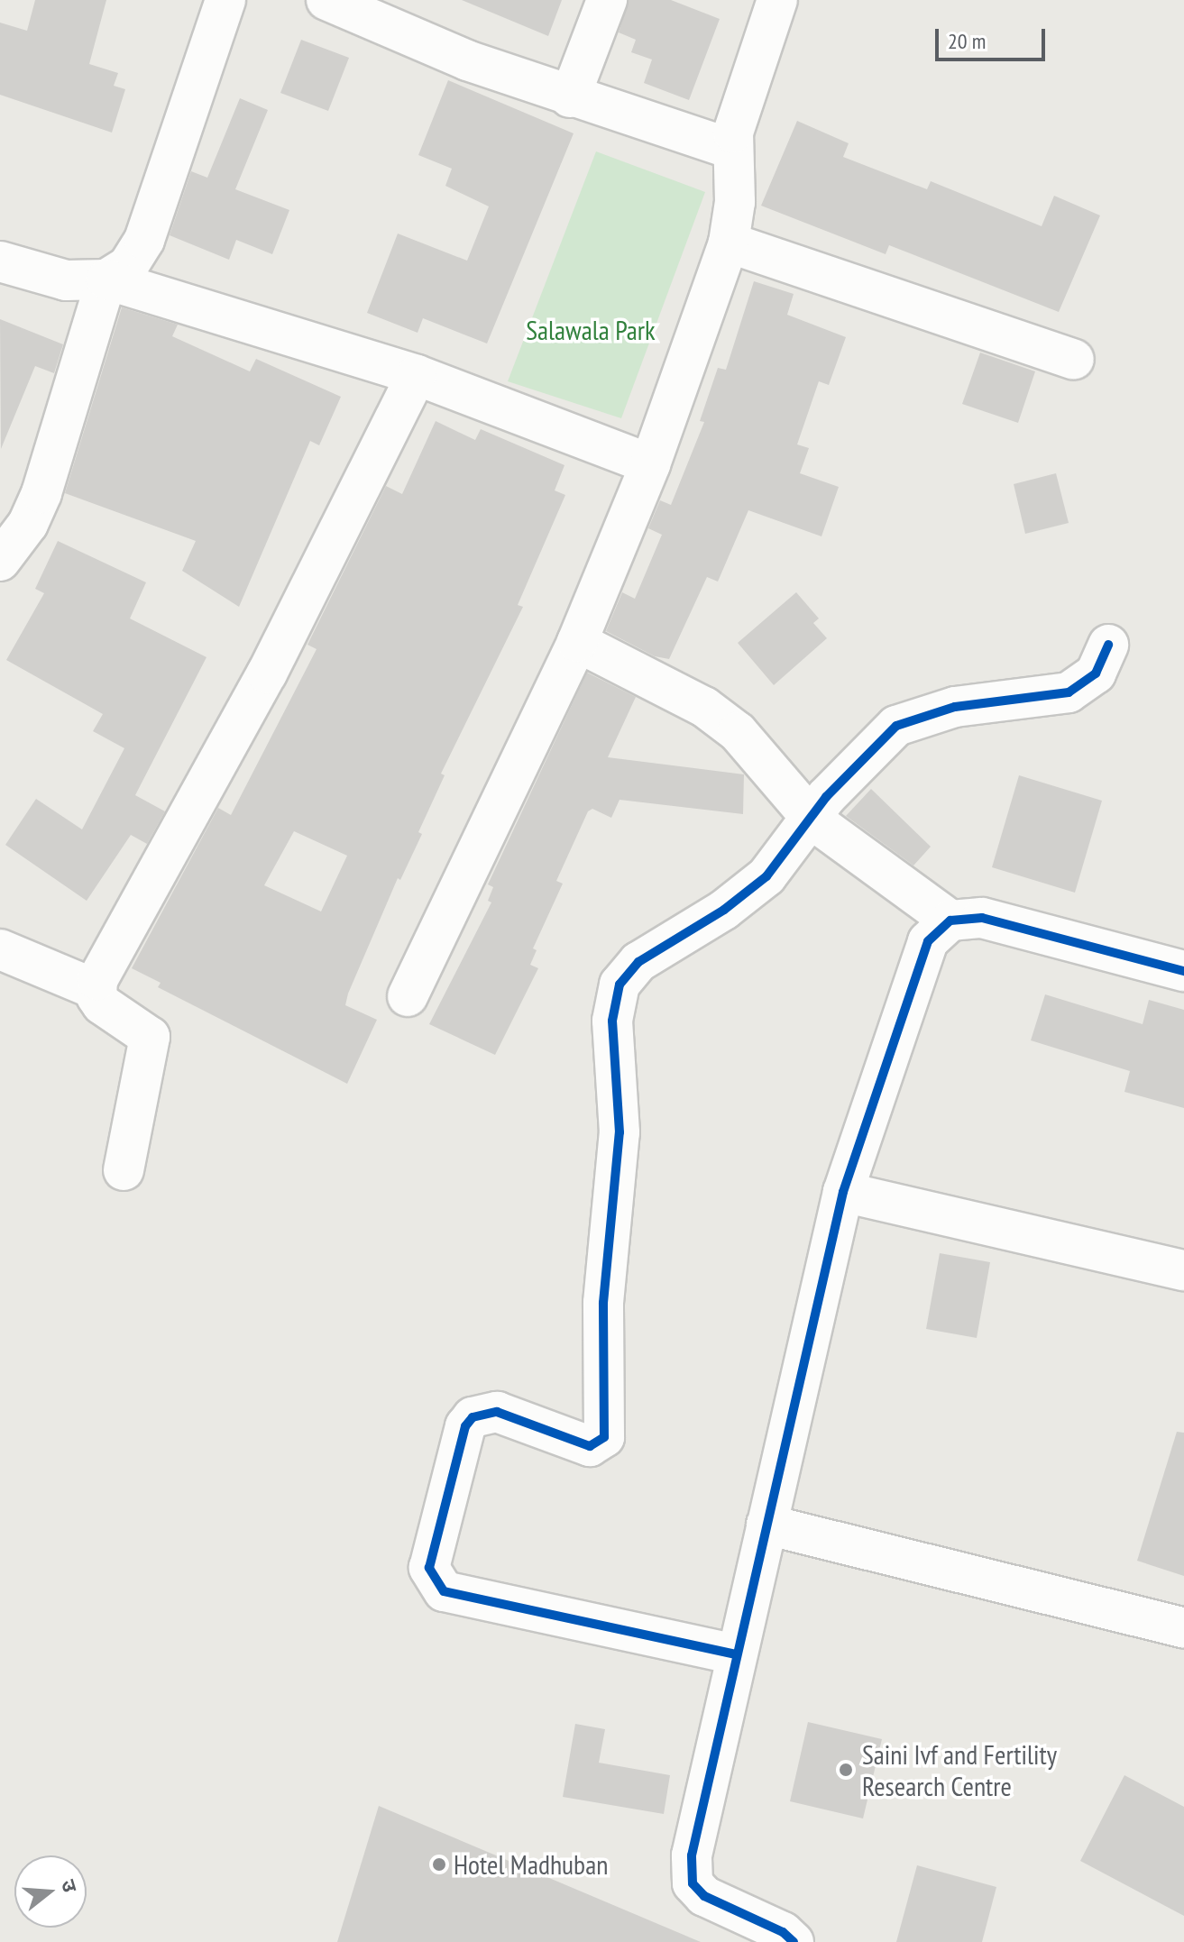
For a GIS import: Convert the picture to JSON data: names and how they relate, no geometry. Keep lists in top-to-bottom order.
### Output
{
  "parks": ["Salawala Park"],
  "places": ["Saini Ivf and Fertility Research Centre", "Hotel Madhuban"],
  "scale_bar": "20 m",
  "north": "right"
}
